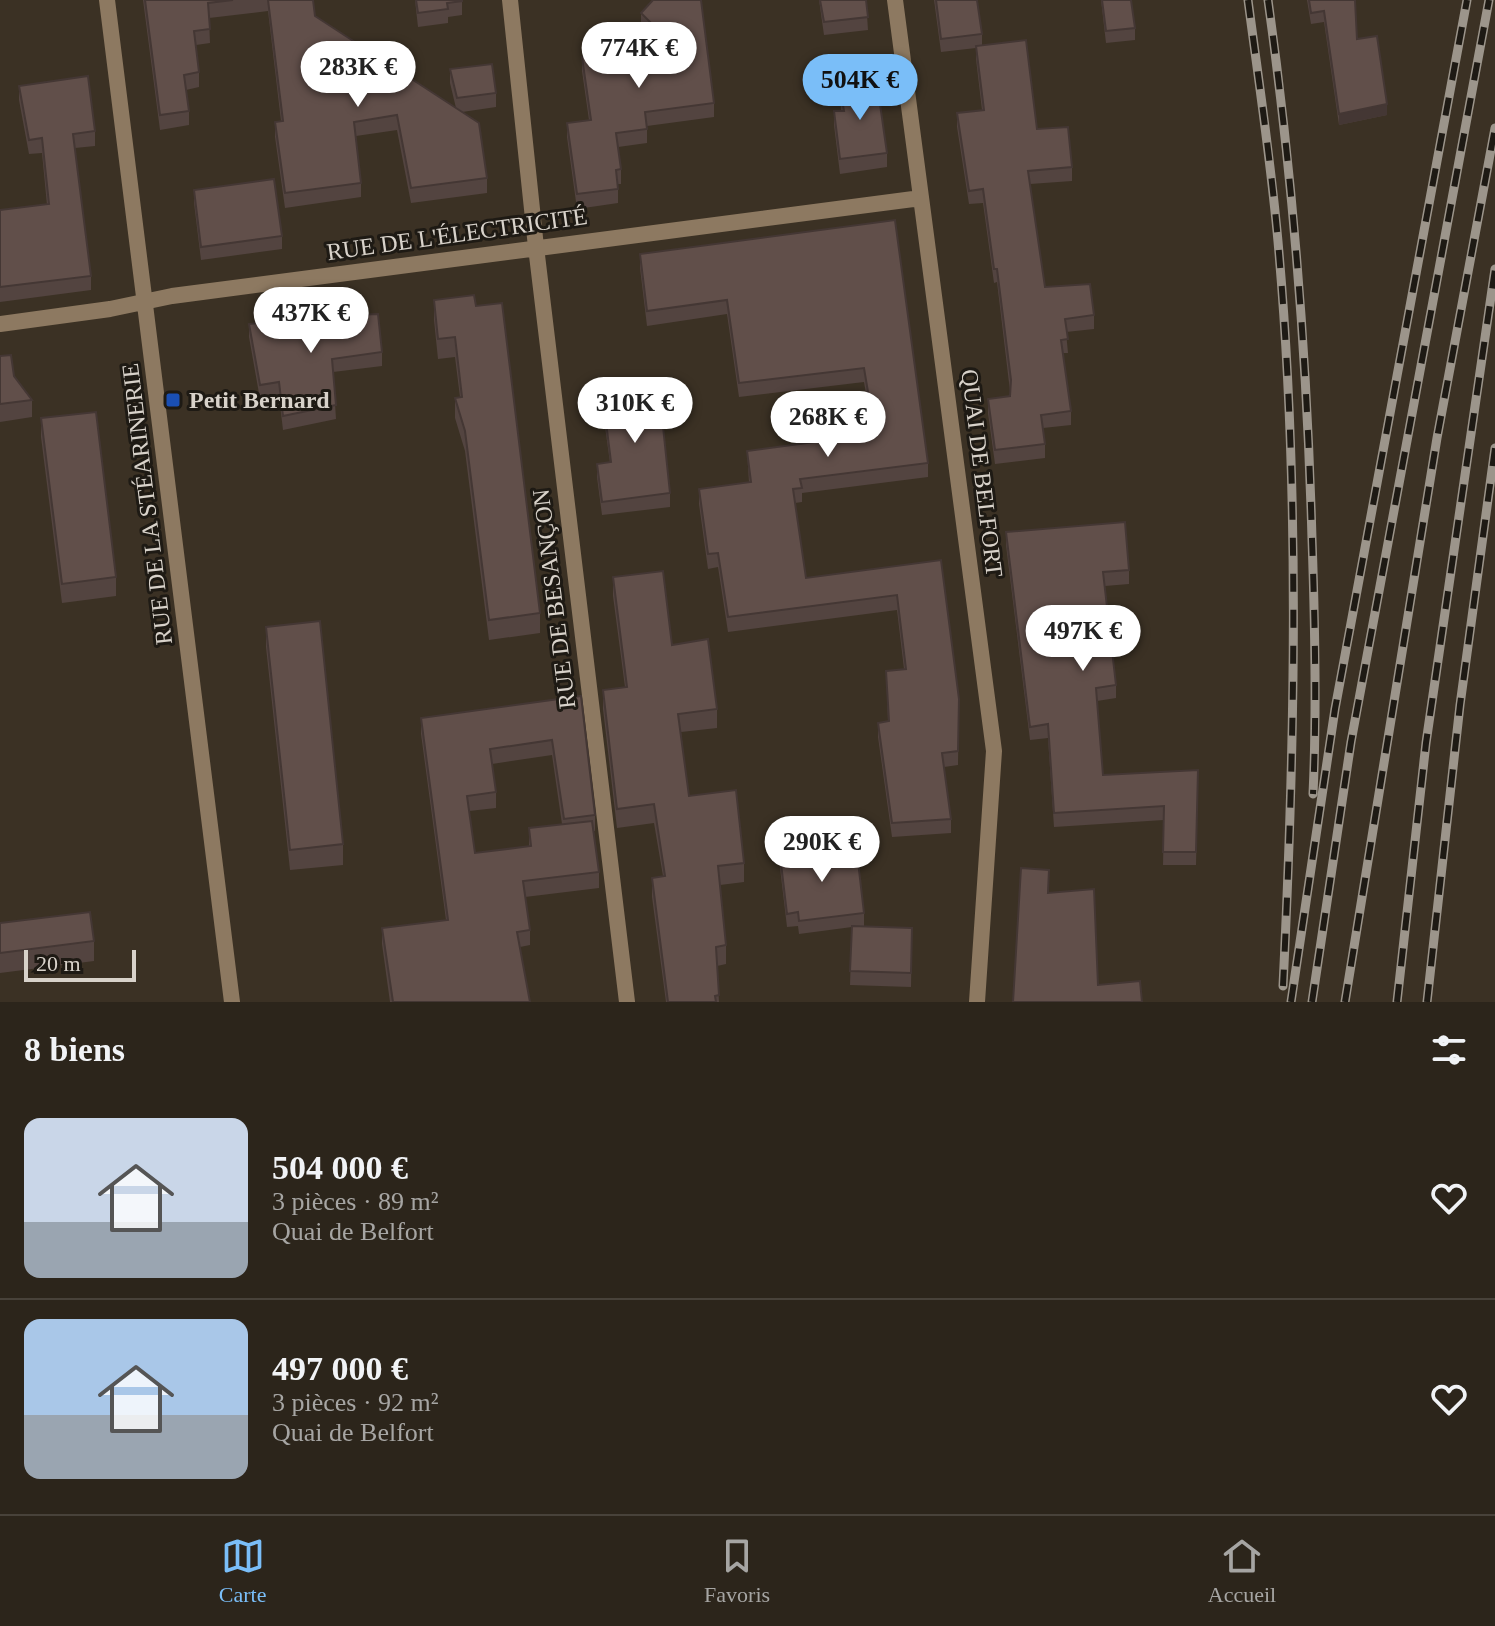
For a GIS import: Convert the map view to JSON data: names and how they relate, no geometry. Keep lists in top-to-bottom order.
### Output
{
  "streets": {
    "street": [
      "RUE DE L'ÉLECTRICITÉ",
      "QUAI DE BELFORT",
      "RUE DE LA STÉARINERIE",
      "RUE DE BESANÇON"
    ]
  },
  "crossings": [
    ["RUE DE L'ÉLECTRICITÉ", "QUAI DE BELFORT"],
    ["RUE DE L'ÉLECTRICITÉ", "RUE DE LA STÉARINERIE"],
    ["RUE DE L'ÉLECTRICITÉ", "RUE DE BESANÇON"]
  ],
  "places": {
    "transit": ["Petit Bernard"]
  },
  "scale_bar": "20 m",
  "page": {
    "price": [
      "774K €",
      "283K €",
      "504K €",
      "437K €",
      "310K €",
      "268K €",
      "497K €",
      "290K €"
    ],
    "scale": "20 m",
    "heading": "8 biens",
    "list": [
      {
        "name": "504 000 €",
        "note": "3 pièces · 89 m² · Quai de Belfort"
      },
      {
        "name": "497 000 €",
        "note": "3 pièces · 92 m² · Quai de Belfort"
      }
    ],
    "tabs": ["Carte", "Favoris", "Accueil"]
  }
}
